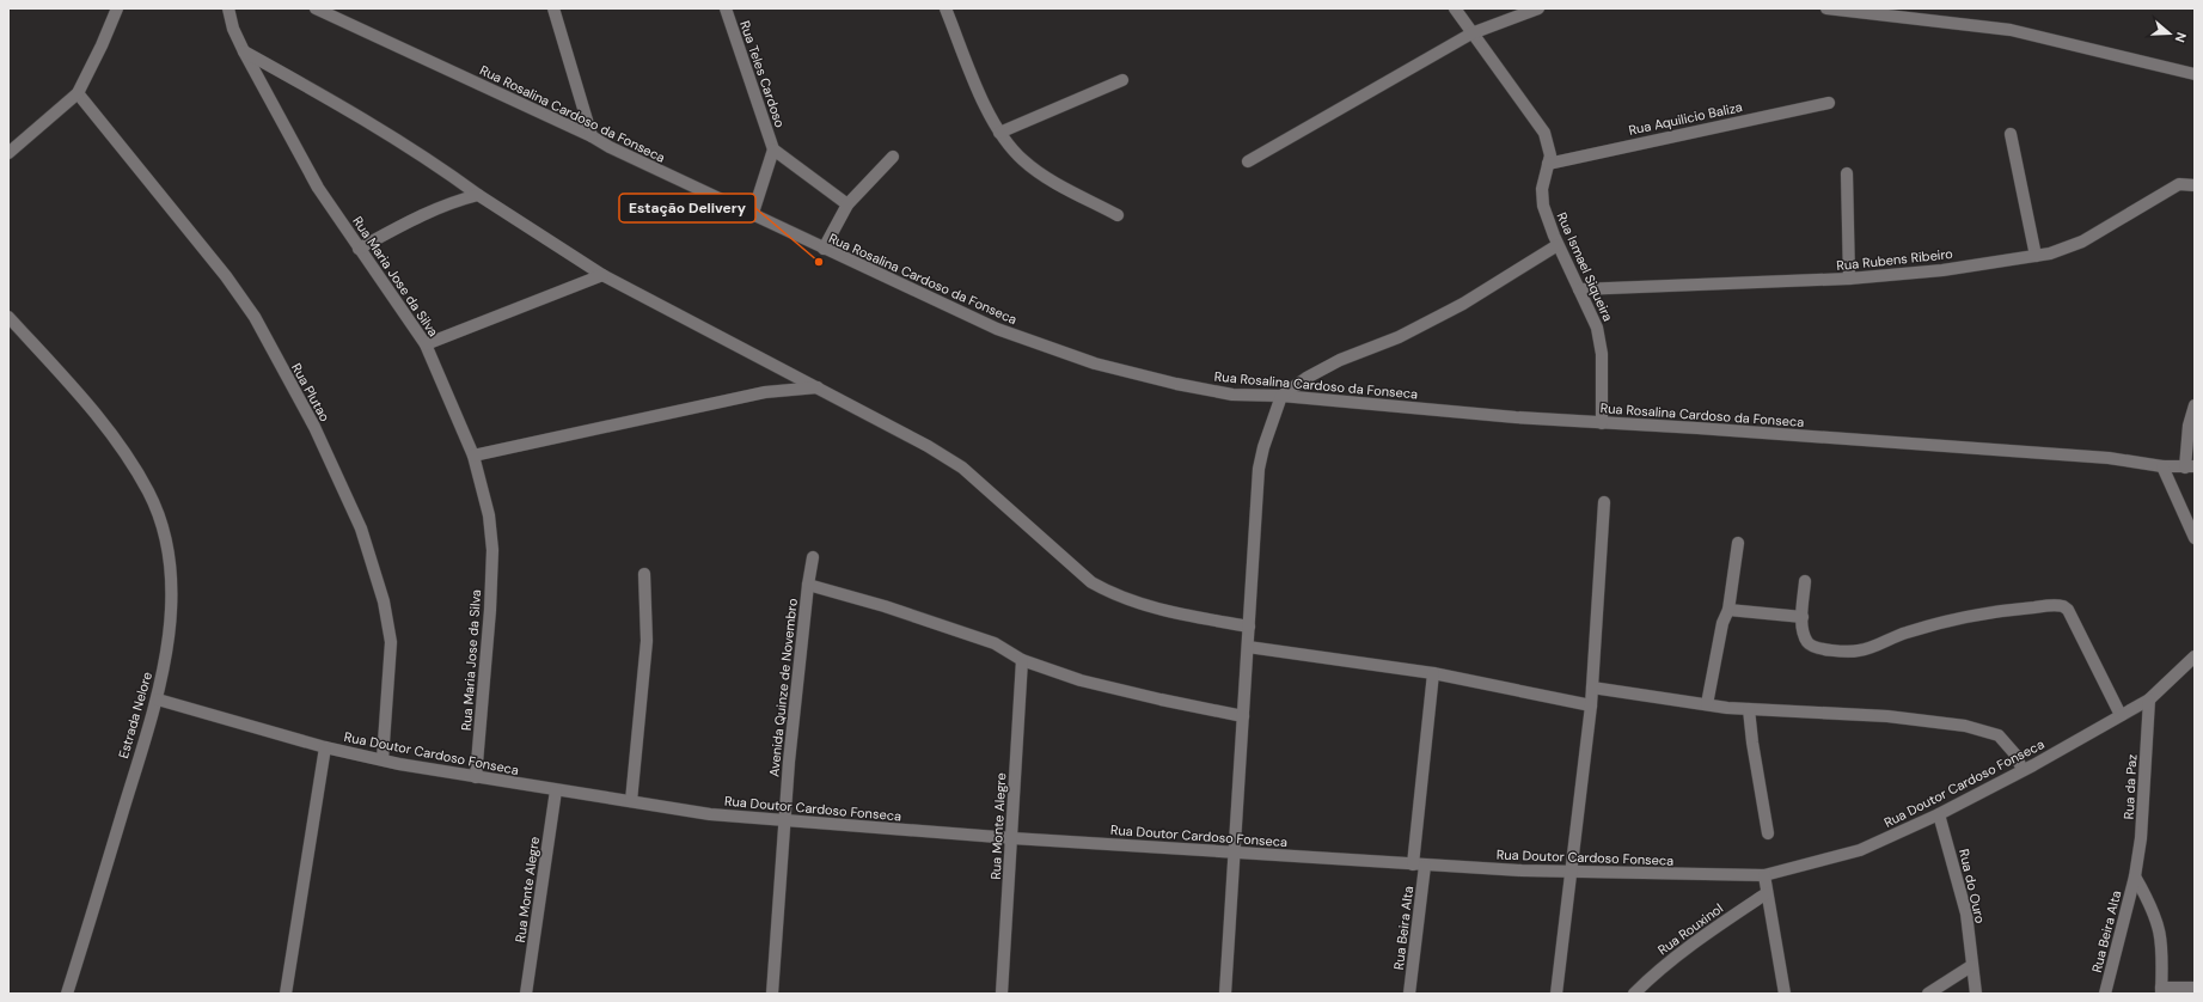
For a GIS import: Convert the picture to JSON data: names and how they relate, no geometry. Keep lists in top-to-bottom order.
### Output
{
  "streets": {
    "street": [
      "Rua Teles Cardoso",
      "Rua Rosalina Cardoso da Fonseca",
      "Rua Aquilicio Baliza",
      "Rua Rubens Ribeiro",
      "Rua Ismael Siqueira",
      "Rua Maria Jose da Silva",
      "Rua Plutao",
      "Avenida Quinze de Novembro",
      "Estrada Nelore",
      "Rua Doutor Cardoso Fonseca",
      "Rua da Paz",
      "Rua Monte Alegre",
      "Rua do Ouro",
      "Rua Beira Alta",
      "Rua Rouxinol"
    ]
  },
  "crossings": [
    ["Rua Rosalina Cardoso da Fonseca", "Rua Ismael Siqueira"],
    ["Rua Aquilicio Baliza", "Rua Ismael Siqueira"],
    ["Rua Rubens Ribeiro", "Rua Ismael Siqueira"],
    ["Rua Maria Jose da Silva", "Rua Doutor Cardoso Fonseca"],
    ["Rua Plutao", "Rua Doutor Cardoso Fonseca"],
    ["Avenida Quinze de Novembro", "Rua Doutor Cardoso Fonseca"],
    ["Estrada Nelore", "Rua Doutor Cardoso Fonseca"],
    ["Rua Doutor Cardoso Fonseca", "Rua da Paz"],
    ["Rua Doutor Cardoso Fonseca", "Rua Monte Alegre"],
    ["Rua Doutor Cardoso Fonseca", "Rua do Ouro"],
    ["Rua Doutor Cardoso Fonseca", "Rua Beira Alta"],
    ["Rua da Paz", "Rua Beira Alta"]
  ],
  "places": ["Estação Delivery"],
  "north": "right"
}
